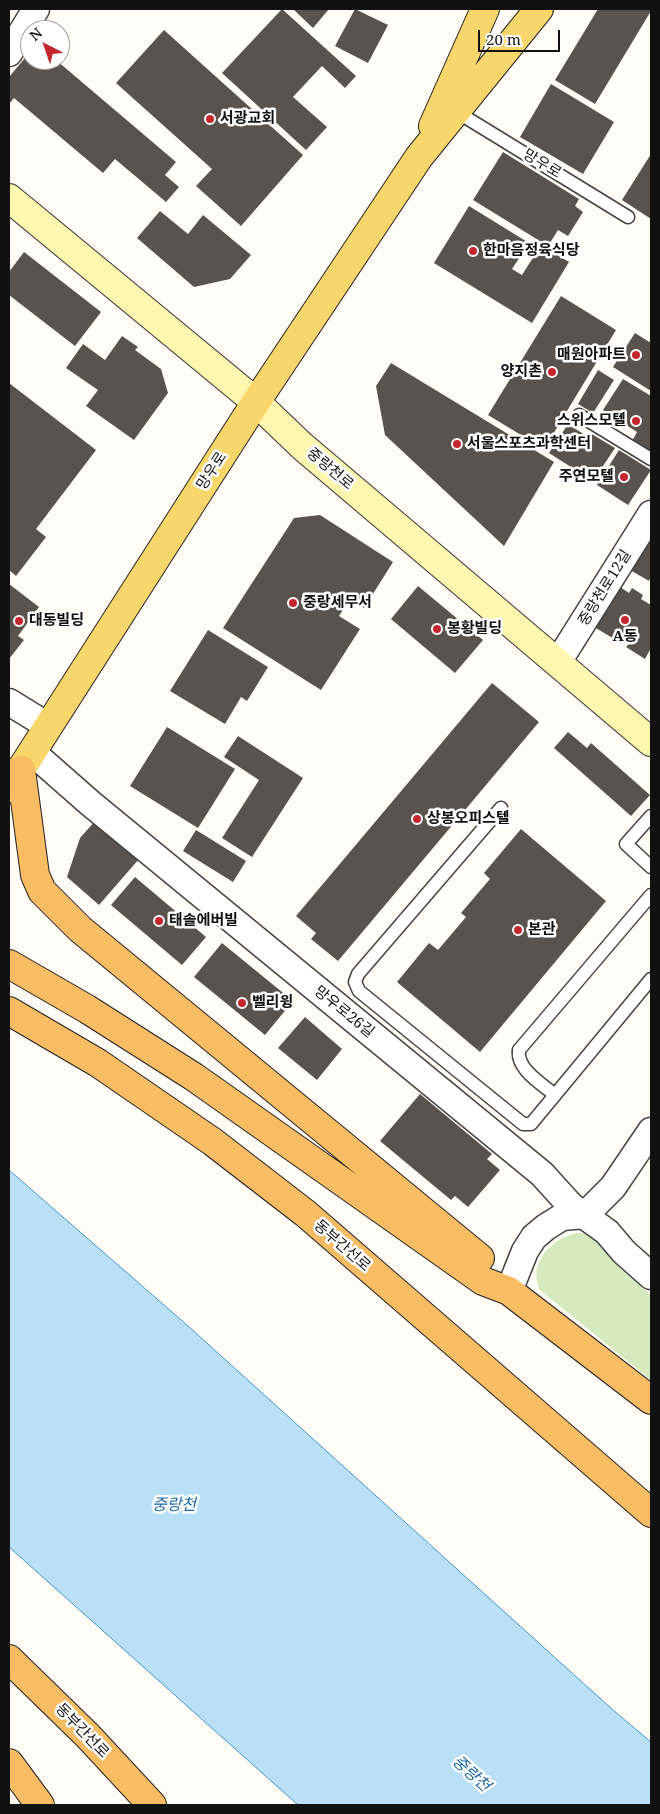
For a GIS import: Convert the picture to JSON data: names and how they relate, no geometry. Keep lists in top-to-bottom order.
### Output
{
  "streets": {
    "highway": ["동부간선로"],
    "main road": ["망우로", "중랑천로"],
    "street": ["중랑천로12길", "망우로26길"]
  },
  "crossings": [
    ["망우로", "중랑천로"],
    ["망우로", "망우로26길"],
    ["중랑천로", "중랑천로12길"]
  ],
  "water": ["중랑천"],
  "places": [
    "서광교회",
    "한마음정육식당",
    "매원아파트",
    "양지촌",
    "스위스모텔",
    "서울스포츠과학센터",
    "주연모텔",
    "중랑세무서",
    "A동",
    "대동빌딩",
    "봉황빌딩",
    "상봉오피스텔",
    "태솔에버빌",
    "본관",
    "벨리윙"
  ],
  "scale_bar": "20 m",
  "north": "top left"
}
